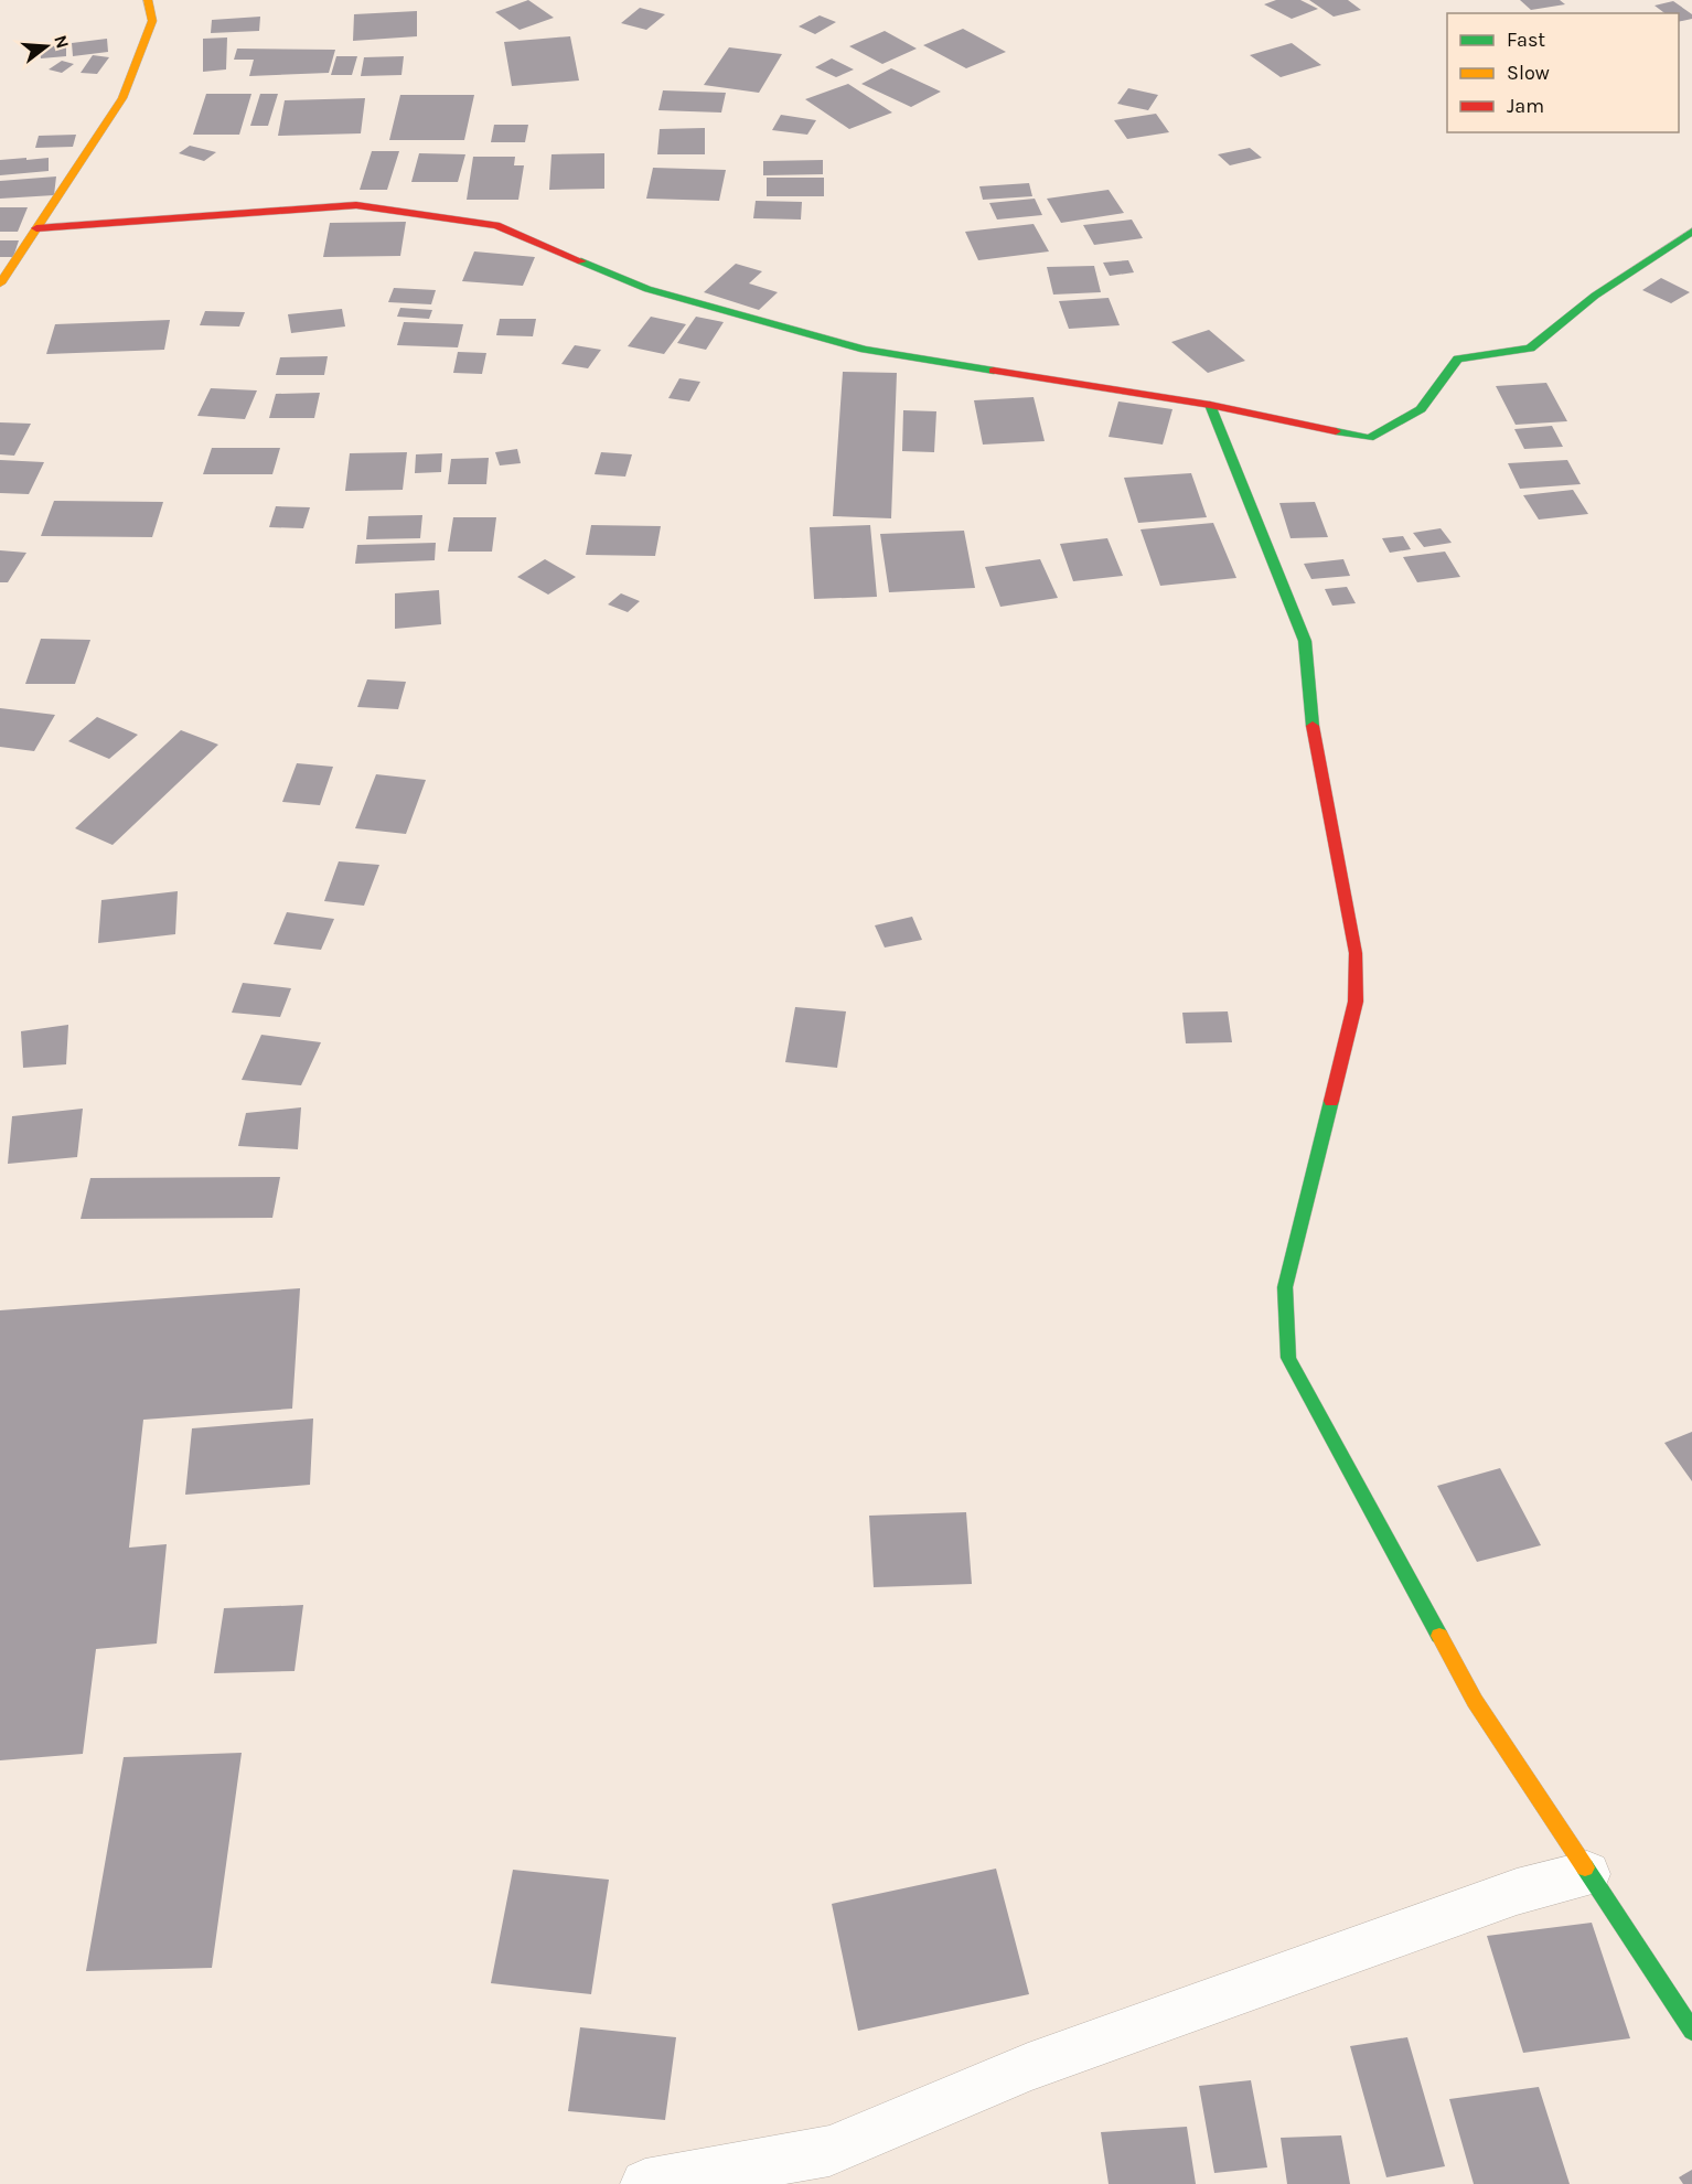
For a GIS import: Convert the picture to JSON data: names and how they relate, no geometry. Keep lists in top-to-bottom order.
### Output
{
  "legend": ["Fast", "Slow", "Jam"],
  "north": "right"
}
